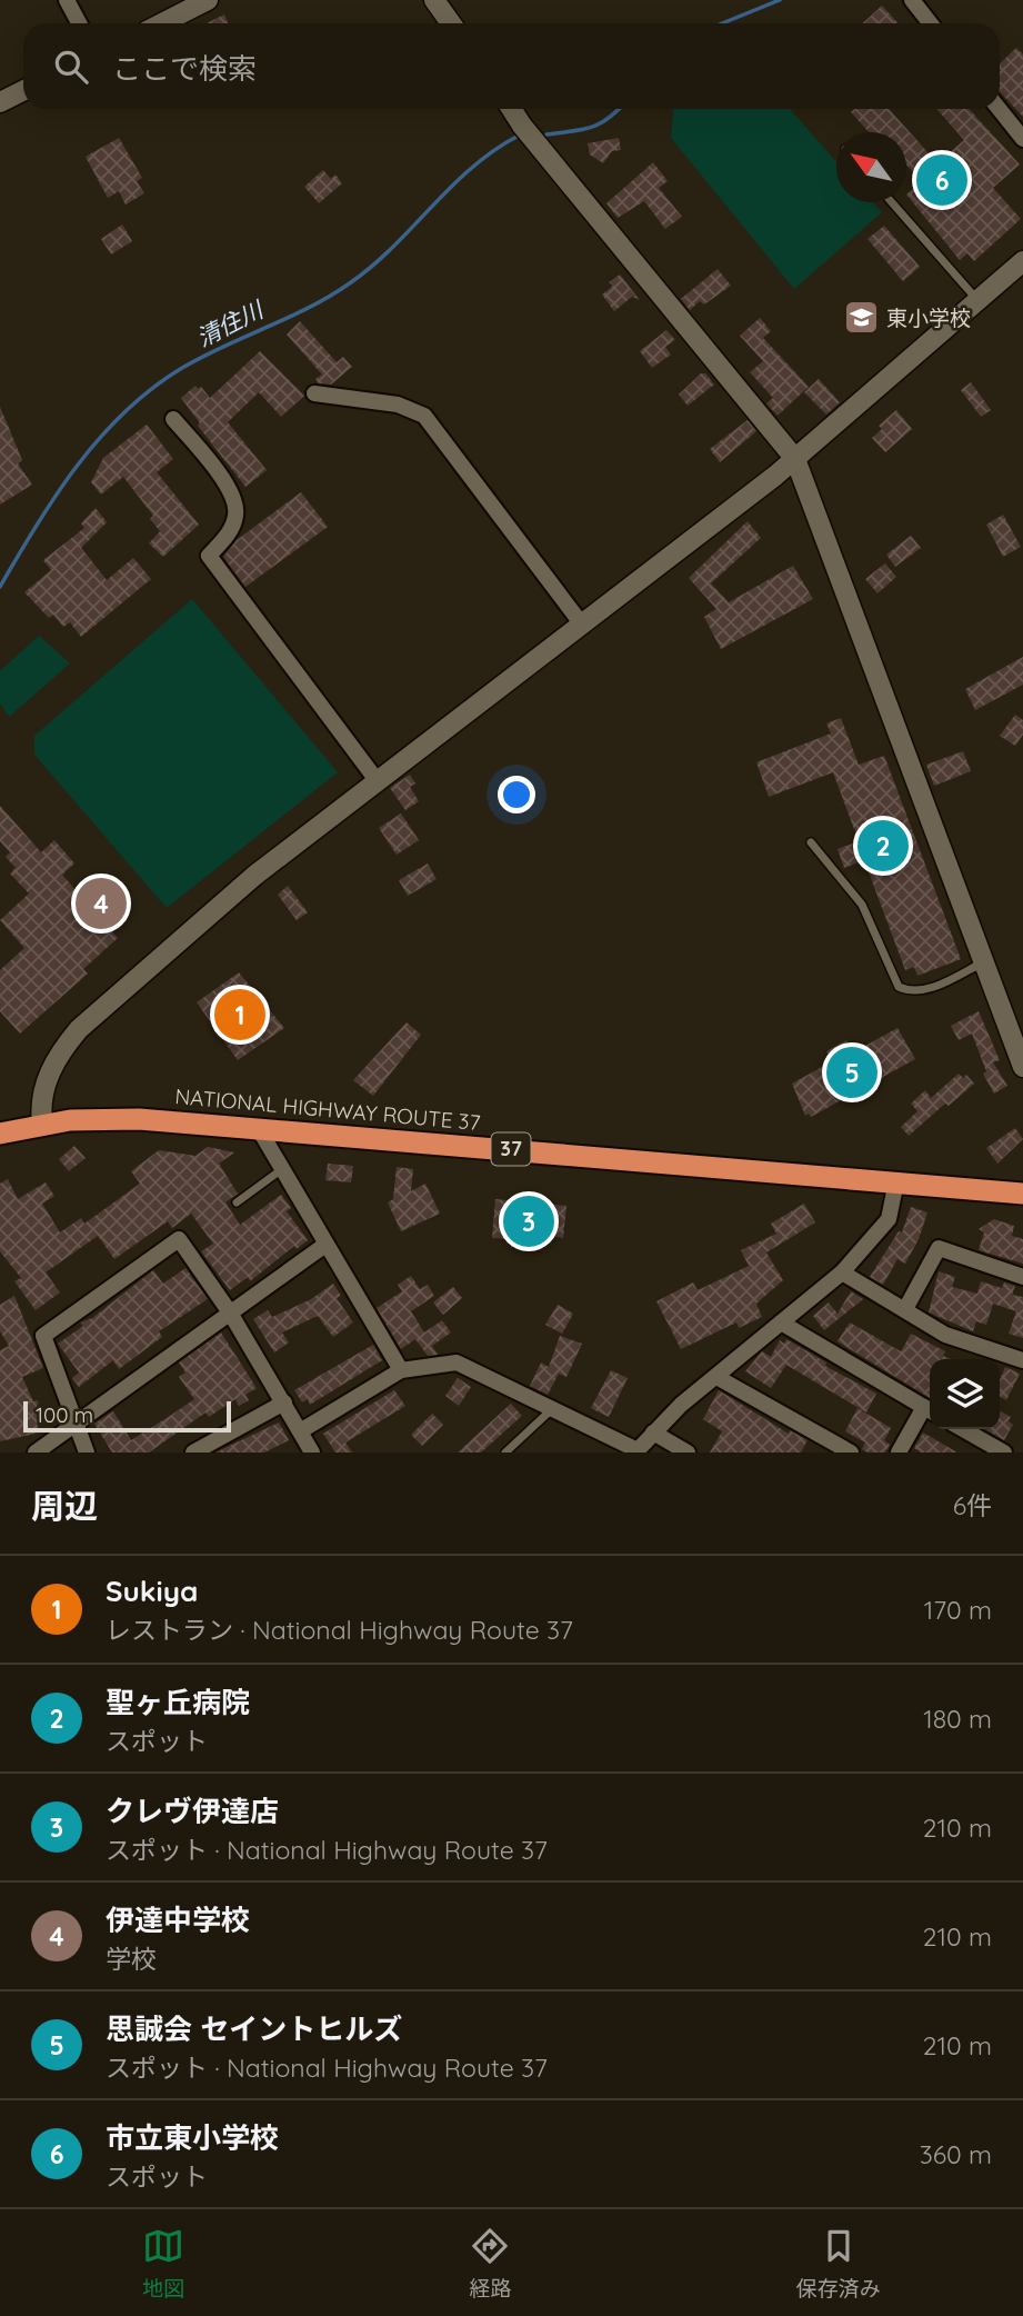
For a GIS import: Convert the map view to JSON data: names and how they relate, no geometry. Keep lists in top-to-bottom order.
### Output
{
  "streets": {
    "highway": ["NATIONAL HIGHWAY ROUTE 37", "37"]
  },
  "water": ["清住川"],
  "places": {
    "school or university": ["東小学校"]
  },
  "scale_bar": "100 m",
  "north": "top left",
  "page": {
    "search": "ここで検索",
    "pins": [
      "6",
      "2",
      "4",
      "1",
      "5",
      "3"
    ],
    "scale": "100 m",
    "heading": ["周辺", "6件"],
    "list": [
      {
        "mark": "1",
        "name": "Sukiya",
        "note": "レストラン · National Highway Route 37",
        "value": "170 m"
      },
      {
        "mark": "2",
        "name": "聖ヶ丘病院",
        "note": "スポット",
        "value": "180 m"
      },
      {
        "mark": "3",
        "name": "クレヴ伊達店",
        "note": "スポット · National Highway Route 37",
        "value": "210 m"
      },
      {
        "mark": "4",
        "name": "伊達中学校",
        "note": "学校",
        "value": "210 m"
      },
      {
        "mark": "5",
        "name": "思誠会 セイントヒルズ",
        "note": "スポット · National Highway Route 37",
        "value": "210 m"
      },
      {
        "mark": "6",
        "name": "市立東小学校",
        "note": "スポット",
        "value": "360 m"
      }
    ],
    "nav": ["地図", "経路", "保存済み"]
  }
}
